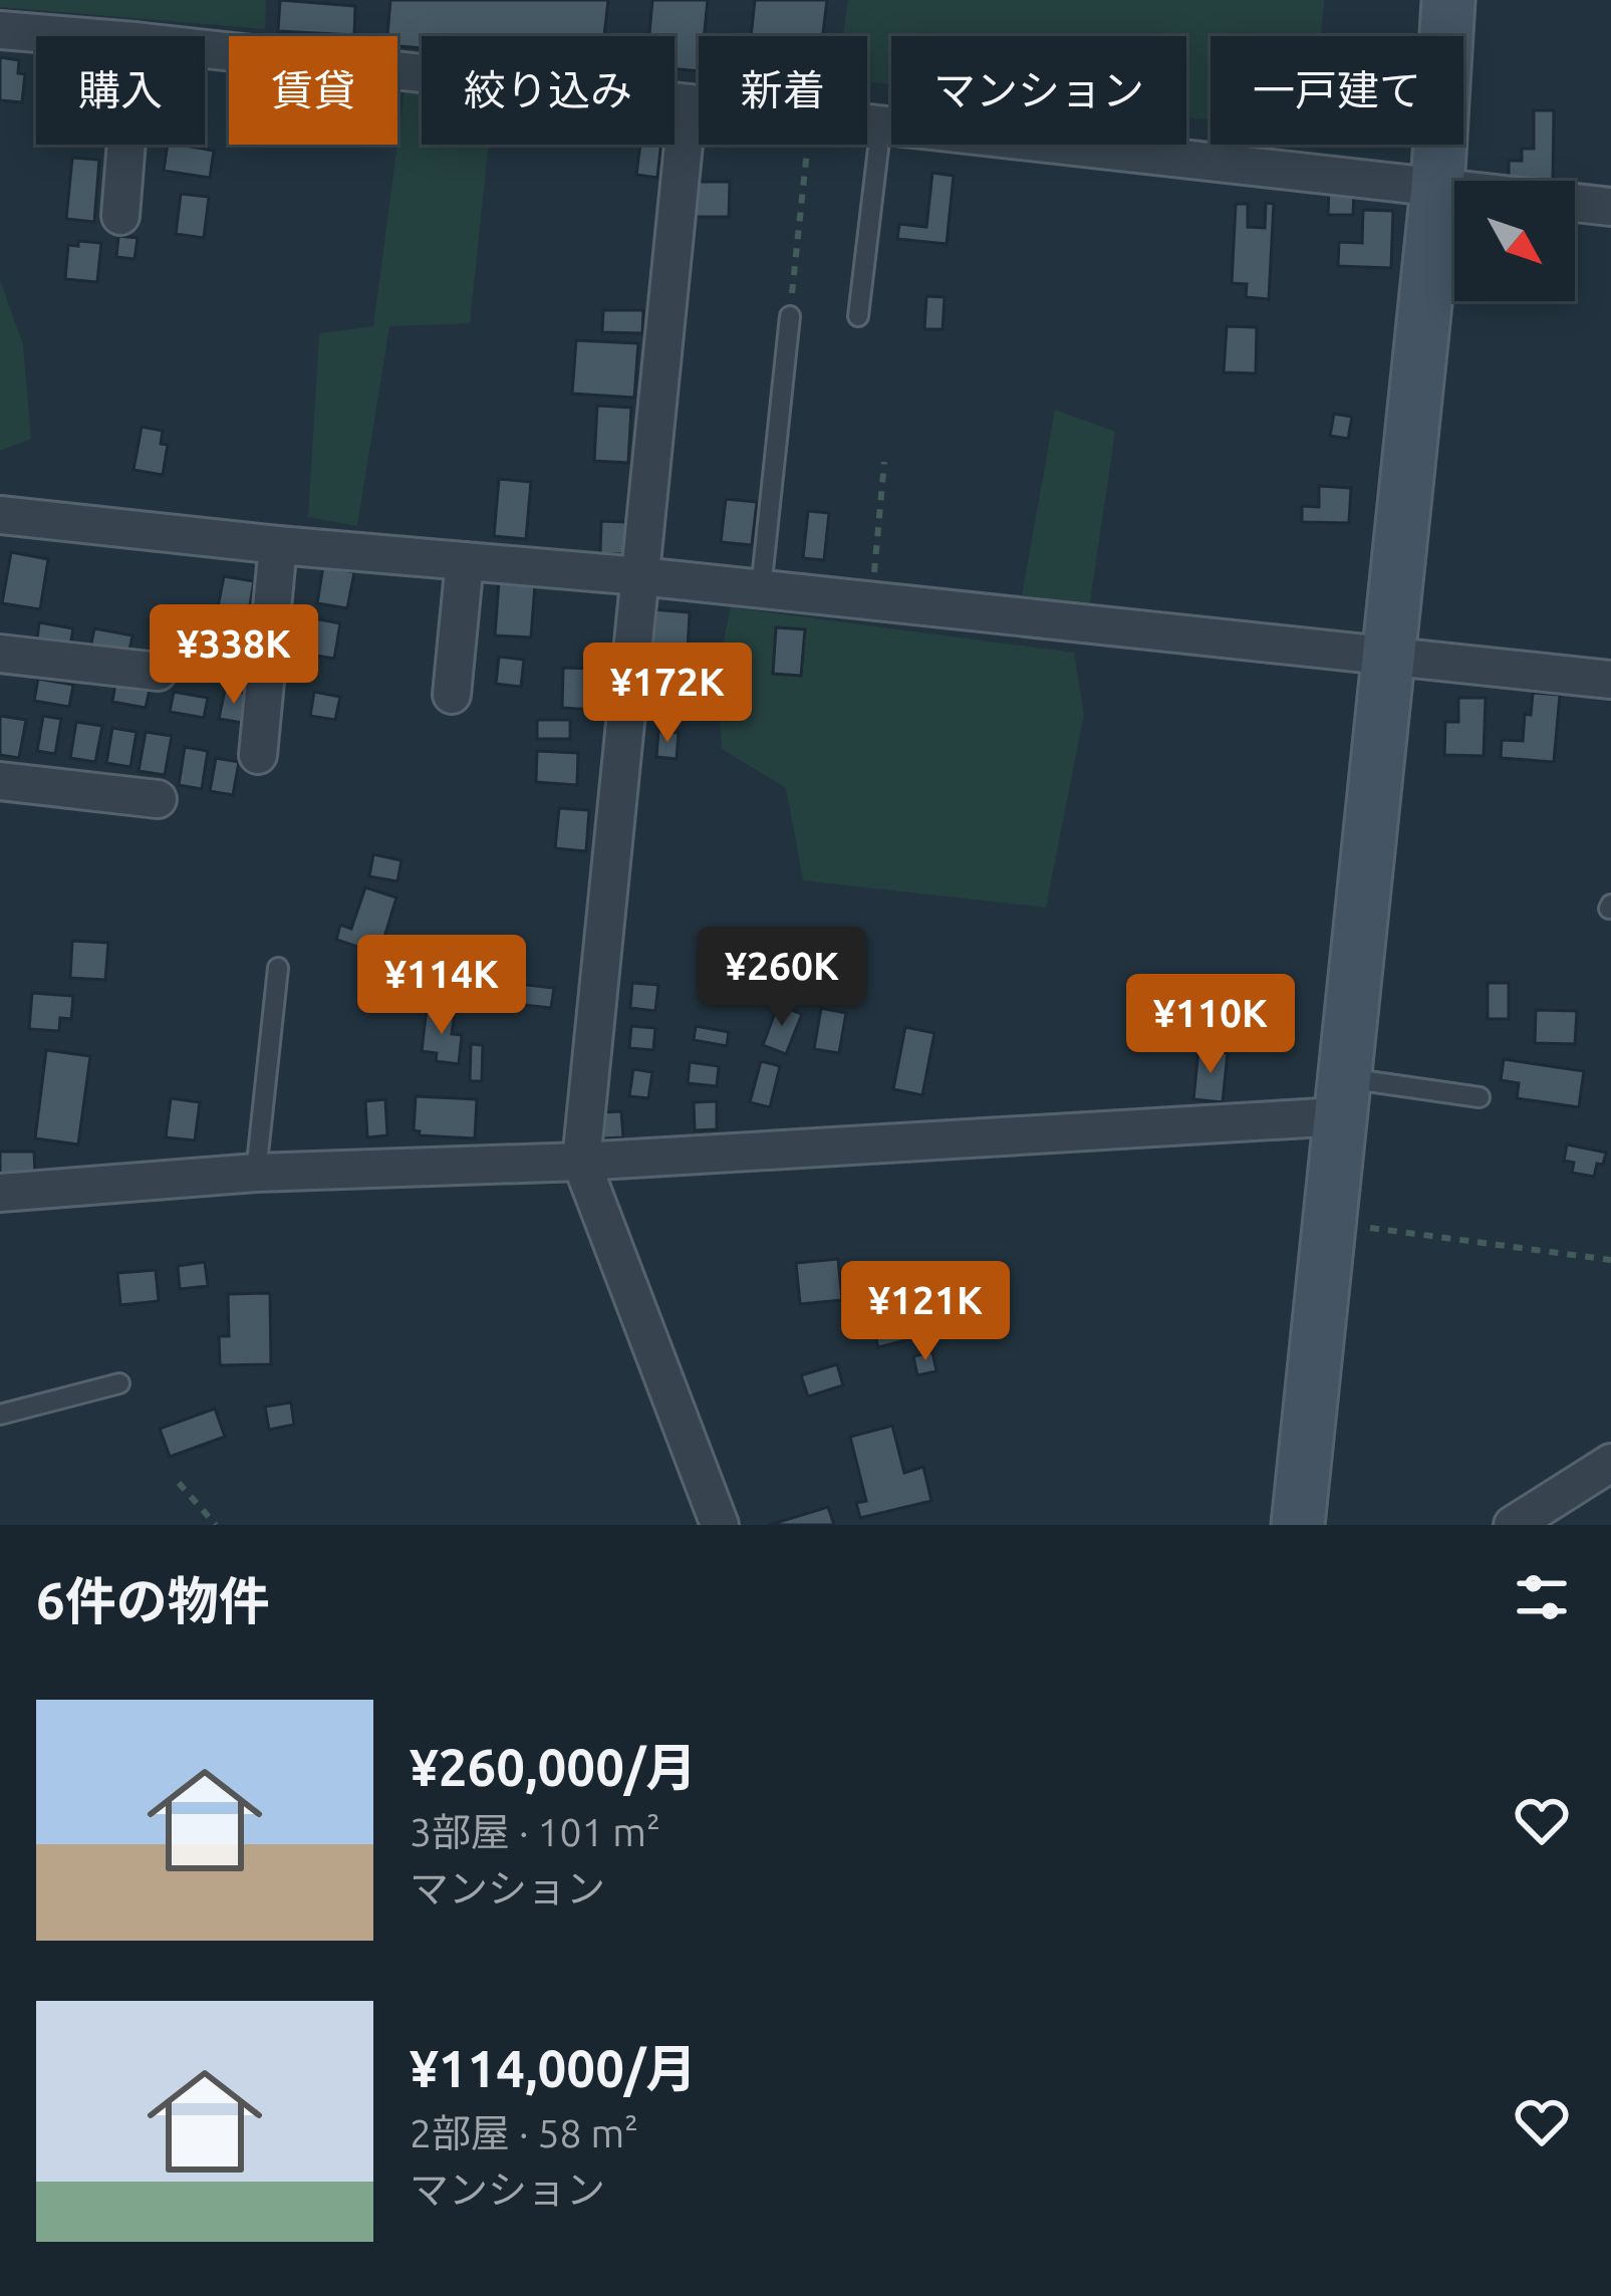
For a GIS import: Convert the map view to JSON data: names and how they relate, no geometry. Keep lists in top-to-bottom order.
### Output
{
  "north": "bottom right",
  "page": {
    "chip": [
      "購入",
      "賃貸",
      "絞り込み",
      "新着",
      "マンション",
      "一戸建て"
    ],
    "price": [
      "¥338K",
      "¥172K",
      "¥260K",
      "¥114K",
      "¥110K",
      "¥121K"
    ],
    "heading": "6件の物件",
    "list": [
      {
        "name": "¥260,000/月",
        "note": "3部屋 · 101 m² · マンション"
      },
      {
        "name": "¥114,000/月",
        "note": "2部屋 · 58 m² · マンション"
      }
    ]
  }
}
